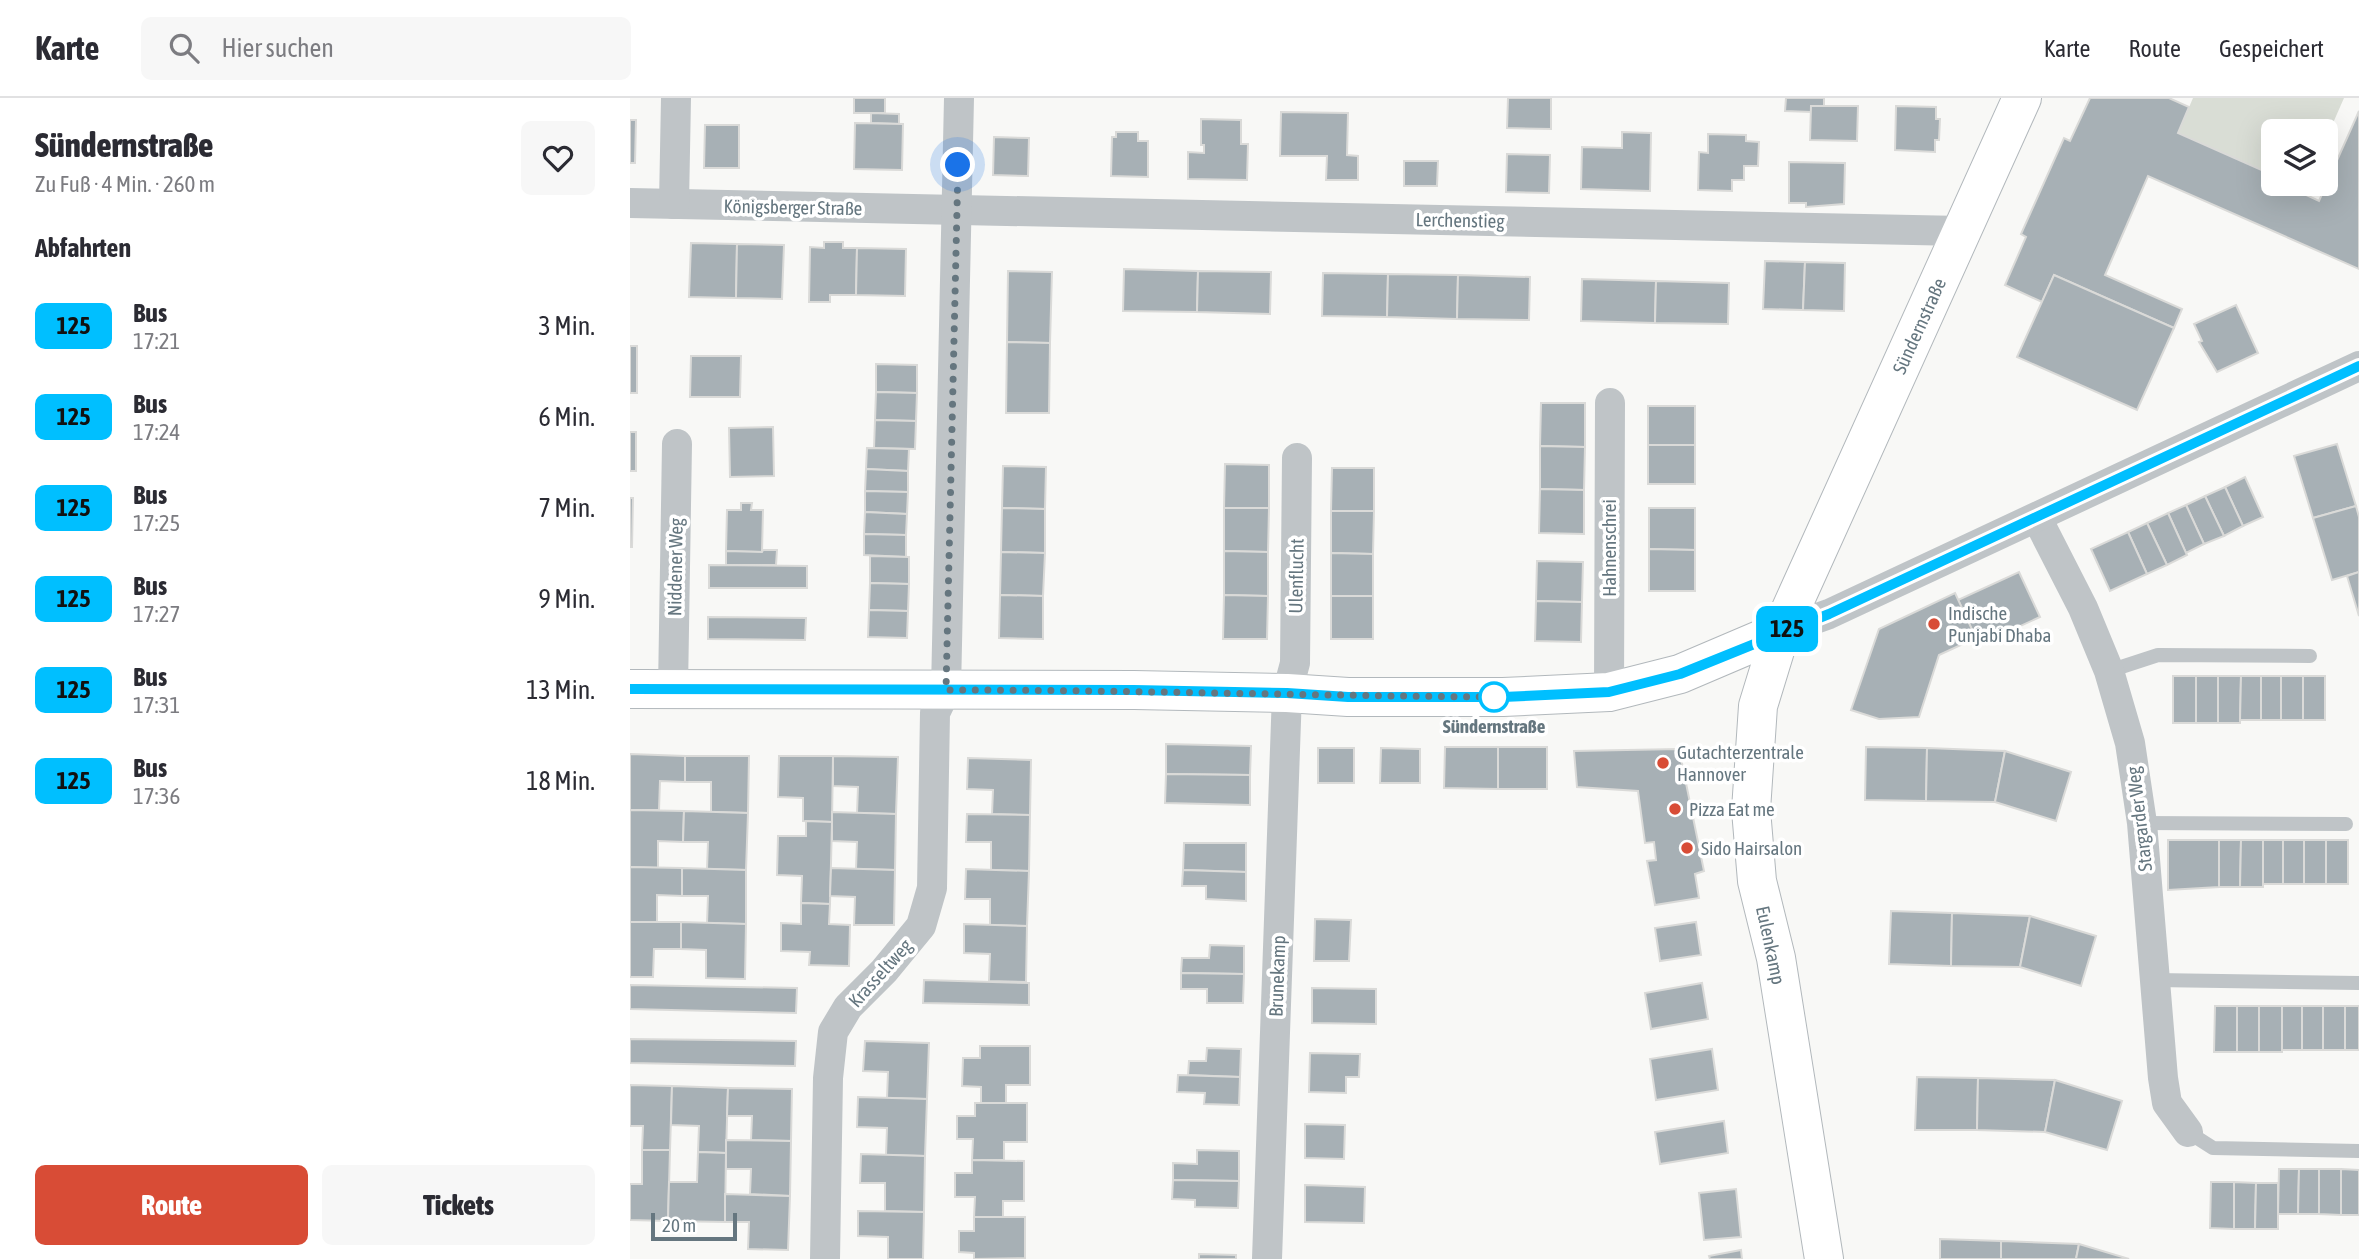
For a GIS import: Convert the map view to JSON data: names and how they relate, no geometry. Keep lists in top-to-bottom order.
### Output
{
  "streets": {
    "street": [
      "Königsberger Straße",
      "Lerchenstieg",
      "Sündernstraße",
      "Hahnenschrei",
      "Niddener Weg",
      "Ulenflucht",
      "Stargarder Weg",
      "Eulenkamp",
      "Krasseltweg",
      "Brunekamp"
    ]
  },
  "crossings": [
    ["Königsberger Straße", "Lerchenstieg"],
    ["Königsberger Straße", "Krasseltweg"],
    ["Lerchenstieg", "Sündernstraße"],
    ["Lerchenstieg", "Krasseltweg"],
    ["Sündernstraße", "Eulenkamp"],
    ["Ulenflucht", "Brunekamp"]
  ],
  "places": [
    "Indische Punjabi Dhaba",
    "Sündernstraße",
    "Gutachterzentrale Hannover",
    "Pizza Eat me",
    "Sido Hairsalon"
  ],
  "lines": ["bus line 125"],
  "scale_bar": "20 m",
  "page": {
    "header": "Karte",
    "search": "Hier suchen",
    "nav": ["Karte", "Route", "Gespeichert"],
    "heading": [
      ["Sündernstraße", "Zu Fuß · 4 Min. · 260 m"],
      "Abfahrten"
    ],
    "on_map": "125",
    "list": [
      {
        "mark": "125",
        "name": "Bus",
        "note": "17:21",
        "value": "3 Min."
      },
      {
        "mark": "125",
        "name": "Bus",
        "note": "17:24",
        "value": "6 Min."
      },
      {
        "mark": "125",
        "name": "Bus",
        "note": "17:25",
        "value": "7 Min."
      },
      {
        "mark": "125",
        "name": "Bus",
        "note": "17:27",
        "value": "9 Min."
      },
      {
        "mark": "125",
        "name": "Bus",
        "note": "17:31",
        "value": "13 Min."
      },
      {
        "mark": "125",
        "name": "Bus",
        "note": "17:36",
        "value": "18 Min."
      }
    ],
    "buttons": ["Route", "Tickets"],
    "scale": "20 m"
  }
}
